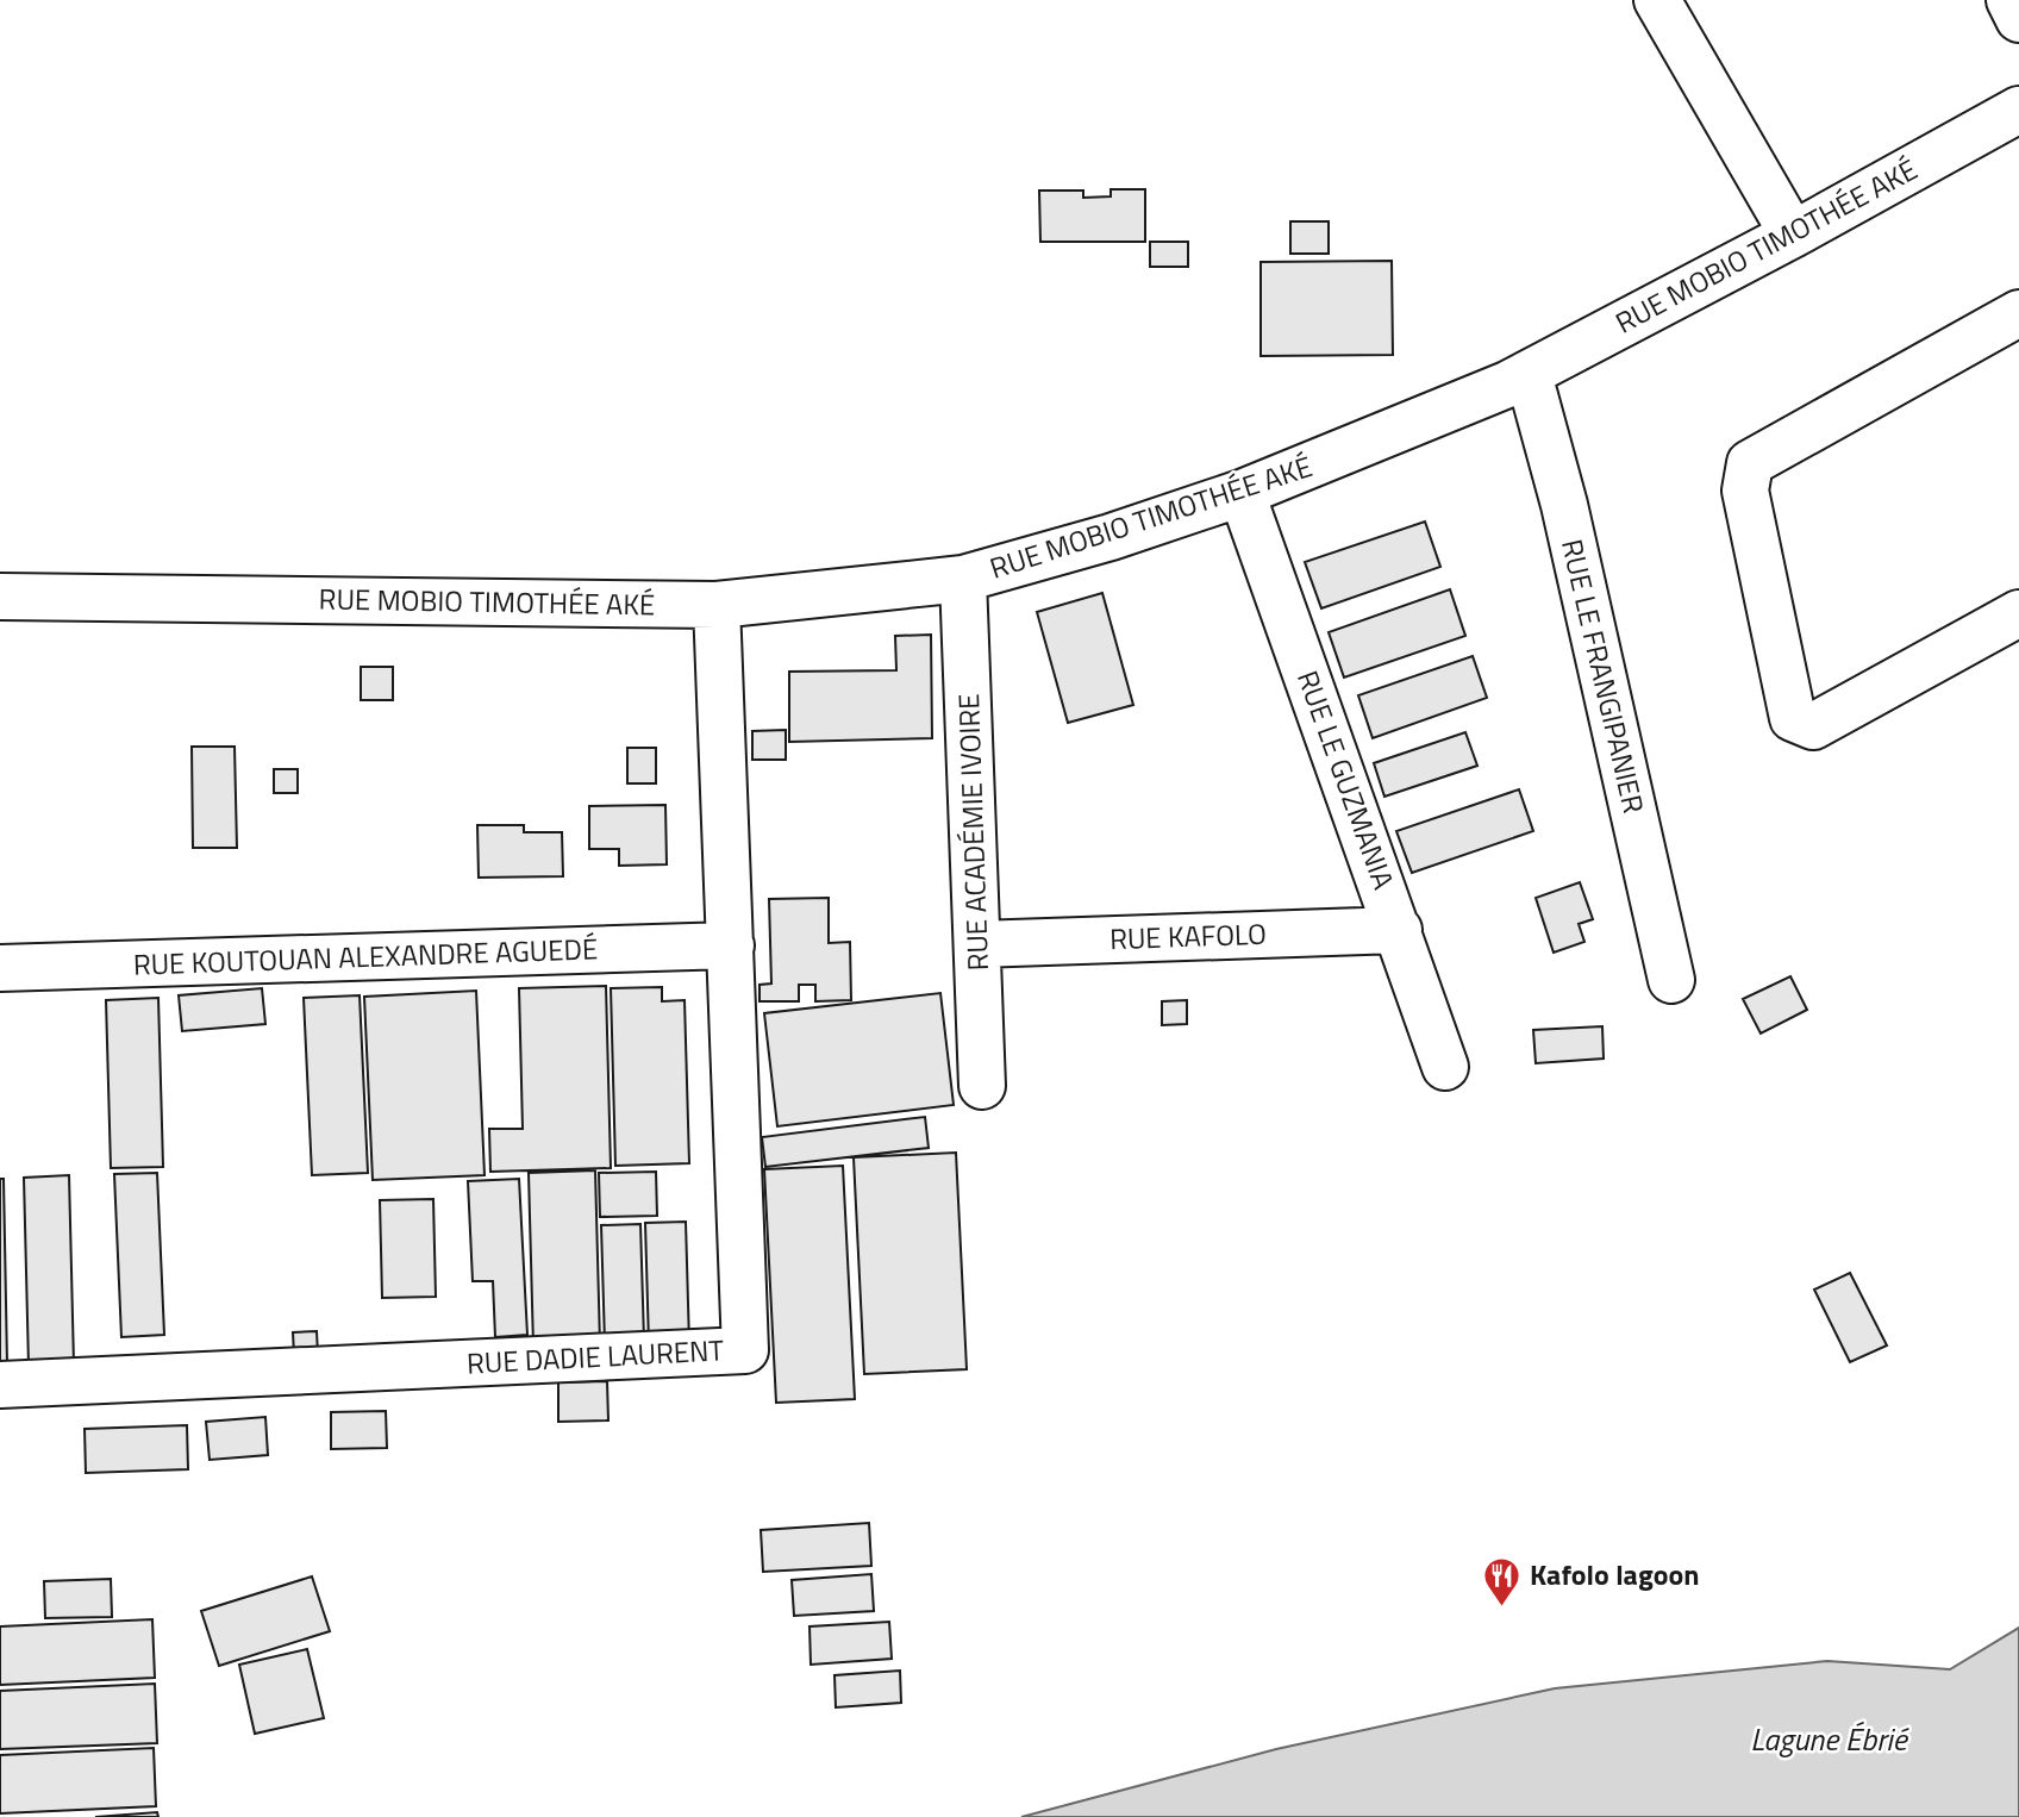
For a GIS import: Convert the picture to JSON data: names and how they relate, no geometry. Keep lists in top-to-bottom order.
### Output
{
  "streets": {
    "street": [
      "RUE MOBIO TIMOTHÉE AKÉ",
      "RUE LE FRANGIPANIER",
      "RUE LE GUZMANIA",
      "RUE ACADÉMIE IVOIRE",
      "RUE KAFOLO",
      "RUE KOUTOUAN ALEXANDRE AGUEDÉ",
      "RUE DADIE LAURENT"
    ]
  },
  "crossings": [
    ["RUE MOBIO TIMOTHÉE AKÉ", "RUE LE FRANGIPANIER"],
    ["RUE MOBIO TIMOTHÉE AKÉ", "RUE LE GUZMANIA"],
    ["RUE MOBIO TIMOTHÉE AKÉ", "RUE ACADÉMIE IVOIRE"],
    ["RUE MOBIO TIMOTHÉE AKÉ", "RUE DADIE LAURENT"],
    ["RUE LE GUZMANIA", "RUE KAFOLO"],
    ["RUE ACADÉMIE IVOIRE", "RUE KAFOLO"],
    ["RUE KOUTOUAN ALEXANDRE AGUEDÉ", "RUE DADIE LAURENT"]
  ],
  "water": ["Lagune Ébrié"],
  "places": {
    "restaurant": ["Kafolo lagoon"]
  }
}
